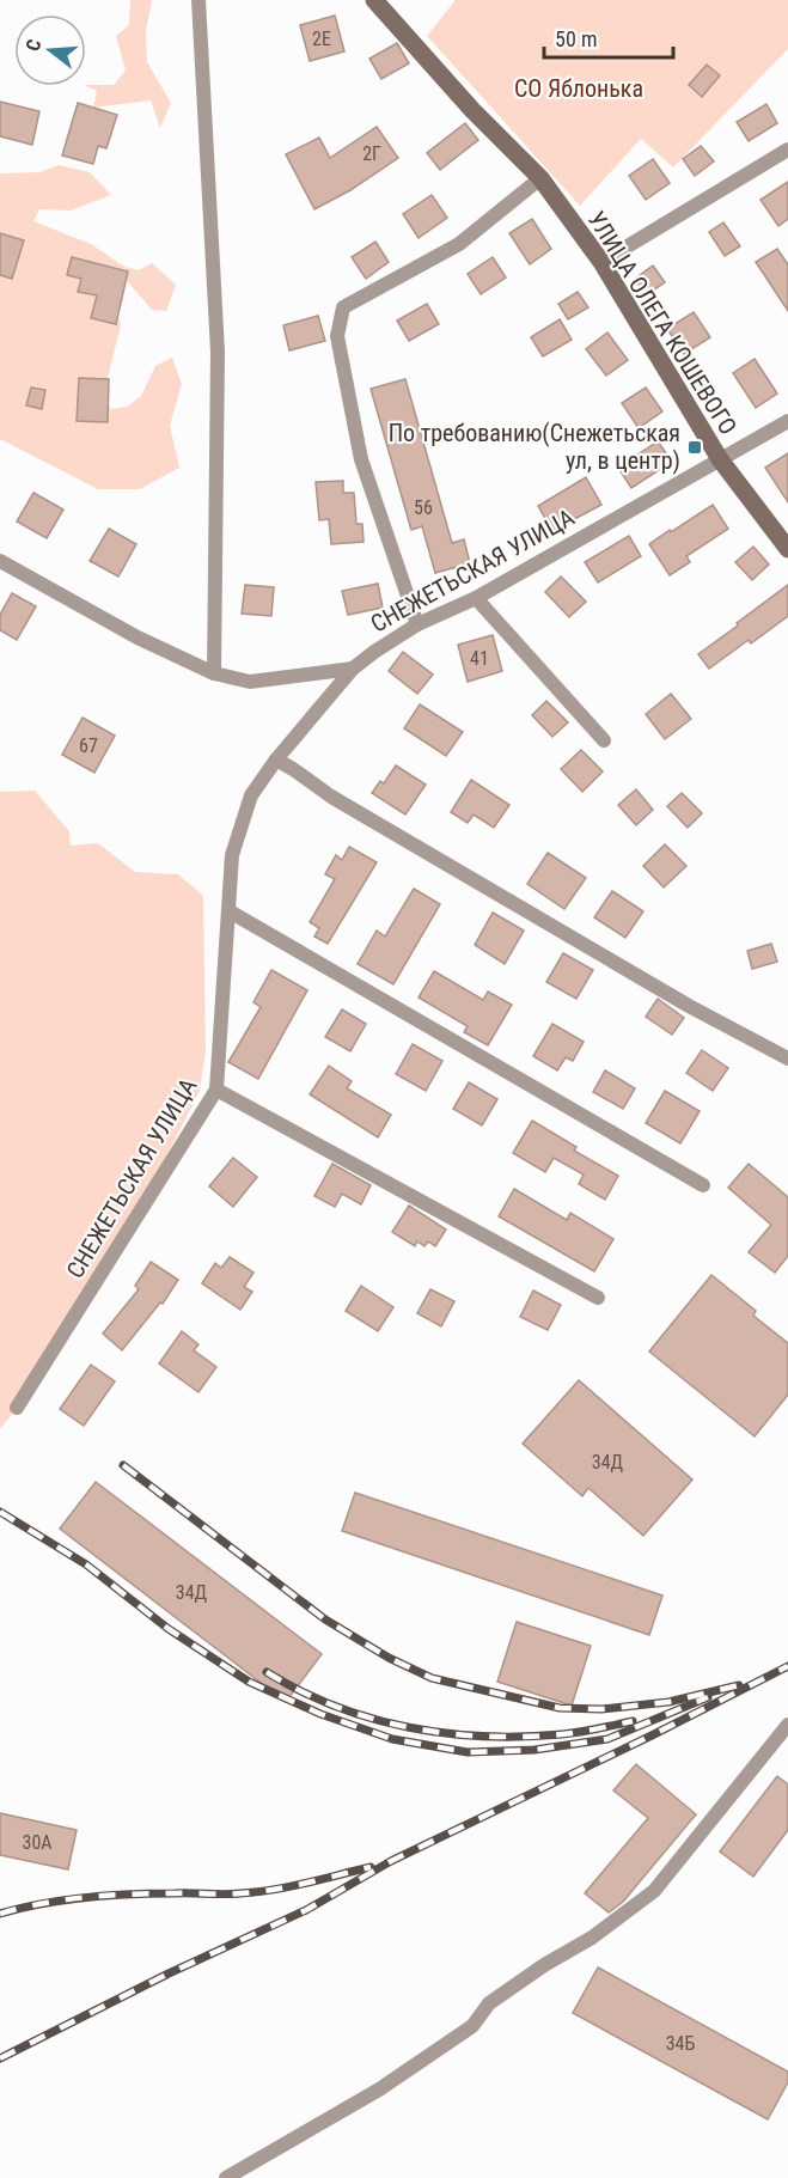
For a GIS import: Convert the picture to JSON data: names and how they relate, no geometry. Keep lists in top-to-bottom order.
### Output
{
  "streets": {
    "street": ["УЛИЦА ОЛЕГА КОШЕВОГО", "СНЕЖЕТЬСКАЯ УЛИЦА"]
  },
  "crossings": [
    ["УЛИЦА ОЛЕГА КОШЕВОГО", "СНЕЖЕТЬСКАЯ УЛИЦА"]
  ],
  "parks": ["СО Яблонька"],
  "places": {
    "transit": ["По требованию(Снежетьская ул, в центр)"]
  },
  "house_numbers": [
    "2Е",
    "2Г",
    "56",
    "41",
    "67",
    "34Д",
    "34Д",
    "30А",
    "34Б"
  ],
  "scale_bar": "50 m",
  "north": "left"
}
